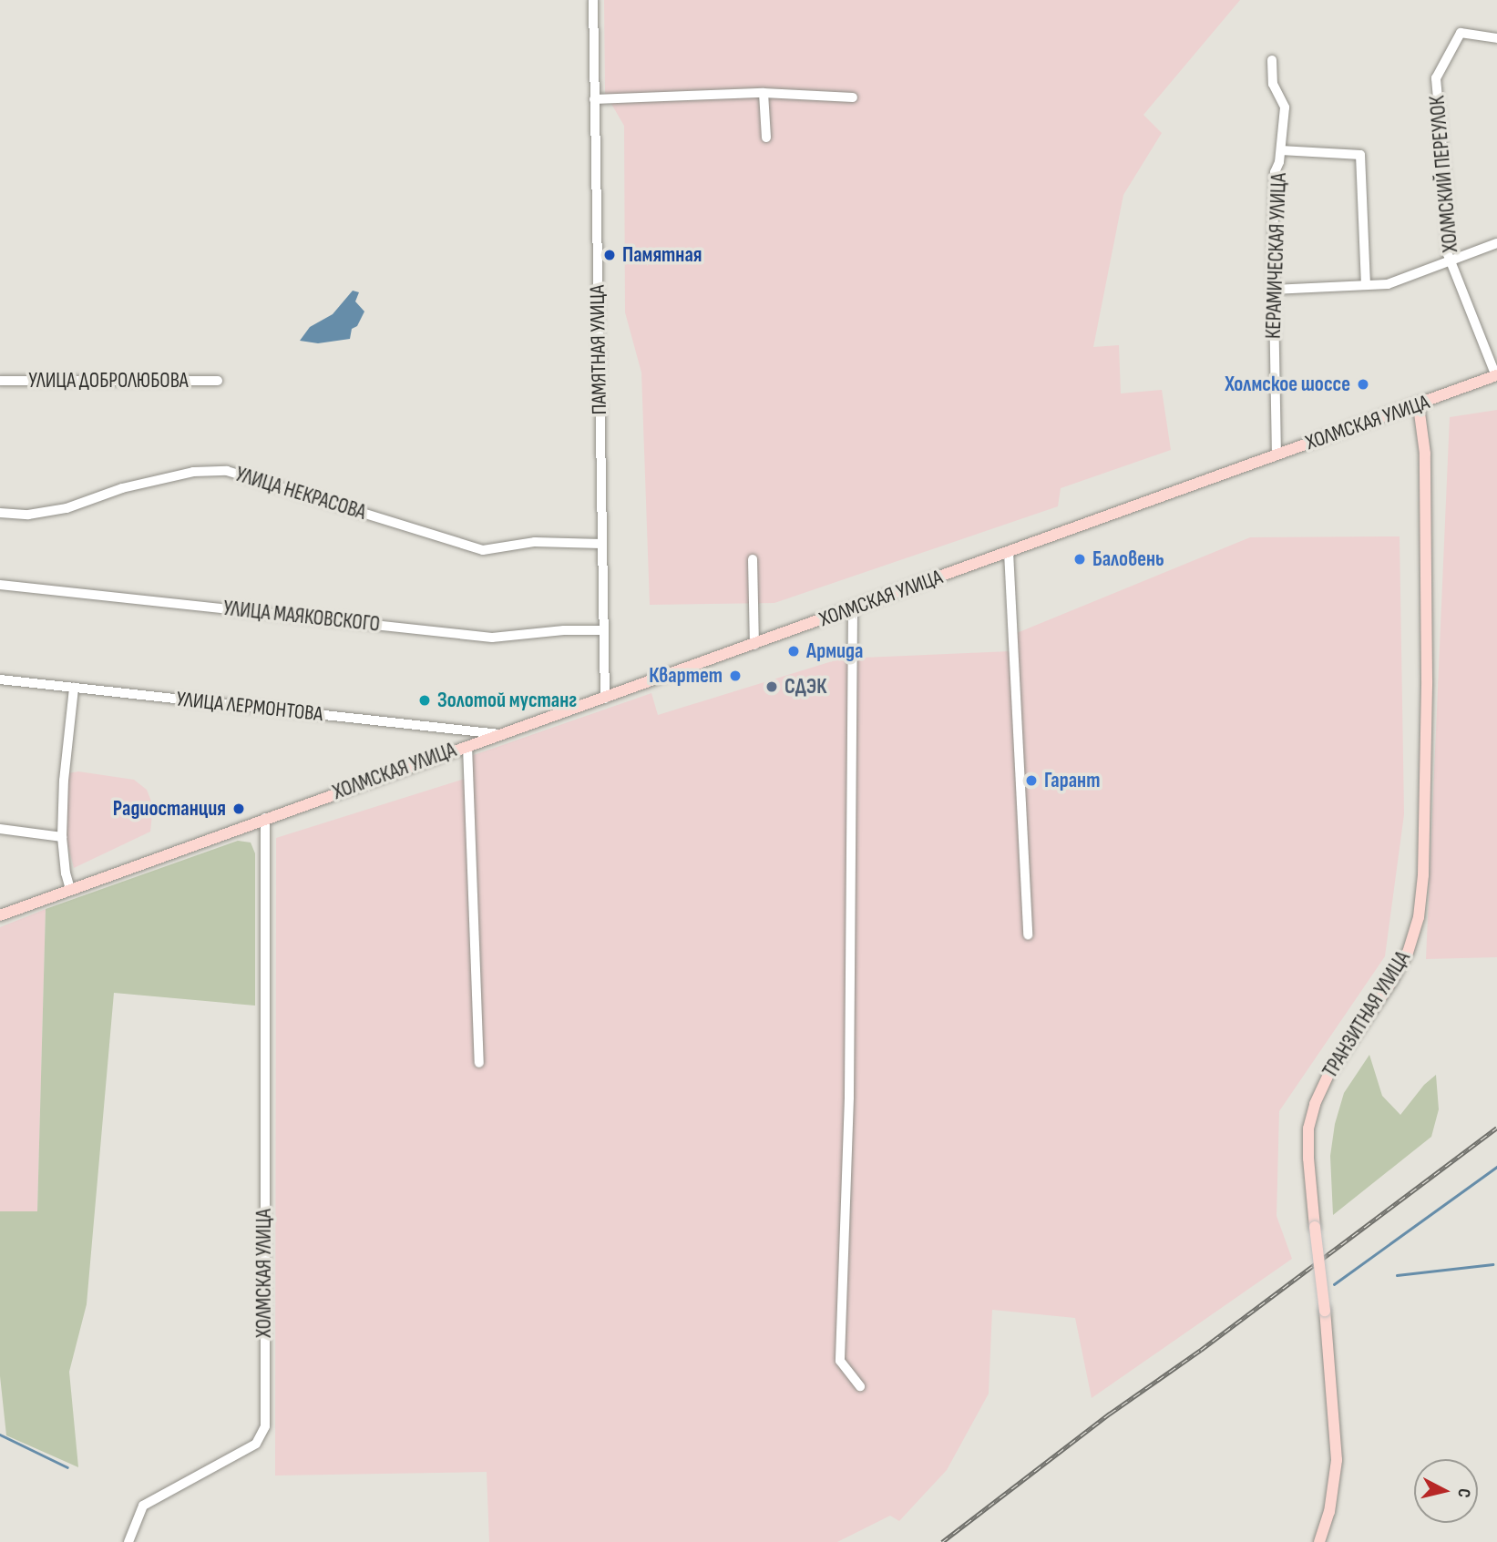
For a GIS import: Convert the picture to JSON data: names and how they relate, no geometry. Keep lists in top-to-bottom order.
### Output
{
  "streets": {
    "main road": ["ХОЛМСКАЯ УЛИЦА", "ТРАНЗИТНАЯ УЛИЦА"],
    "street": [
      "ХОЛМСКИЙ ПЕРЕУЛОК",
      "КЕРАМИЧЕСКАЯ УЛИЦА",
      "ПАМЯТНАЯ УЛИЦА",
      "УЛИЦА ДОБРОЛЮБОВА",
      "УЛИЦА НЕКРАСОВА",
      "УЛИЦА МАЯКОВСКОГО",
      "УЛИЦА ЛЕРМОНТОВА"
    ]
  },
  "crossings": [
    ["ХОЛМСКИЙ ПЕРЕУЛОК", "ХОЛМСКАЯ УЛИЦА"],
    ["КЕРАМИЧЕСКАЯ УЛИЦА", "ХОЛМСКАЯ УЛИЦА"],
    ["ПАМЯТНАЯ УЛИЦА", "ХОЛМСКАЯ УЛИЦА"],
    ["ПАМЯТНАЯ УЛИЦА", "УЛИЦА НЕКРАСОВА"],
    ["ПАМЯТНАЯ УЛИЦА", "УЛИЦА МАЯКОВСКОГО"],
    ["ХОЛМСКАЯ УЛИЦА", "УЛИЦА ЛЕРМОНТОВА"],
    ["ХОЛМСКАЯ УЛИЦА", "ТРАНЗИТНАЯ УЛИЦА"]
  ],
  "places": [
    "Памятная",
    "Холмское шоссе",
    "Баловень",
    "Армида",
    "Квартет",
    "СДЭК",
    "Золотой мустанг",
    "Гарант",
    "Радиостанция"
  ],
  "north": "right"
}
